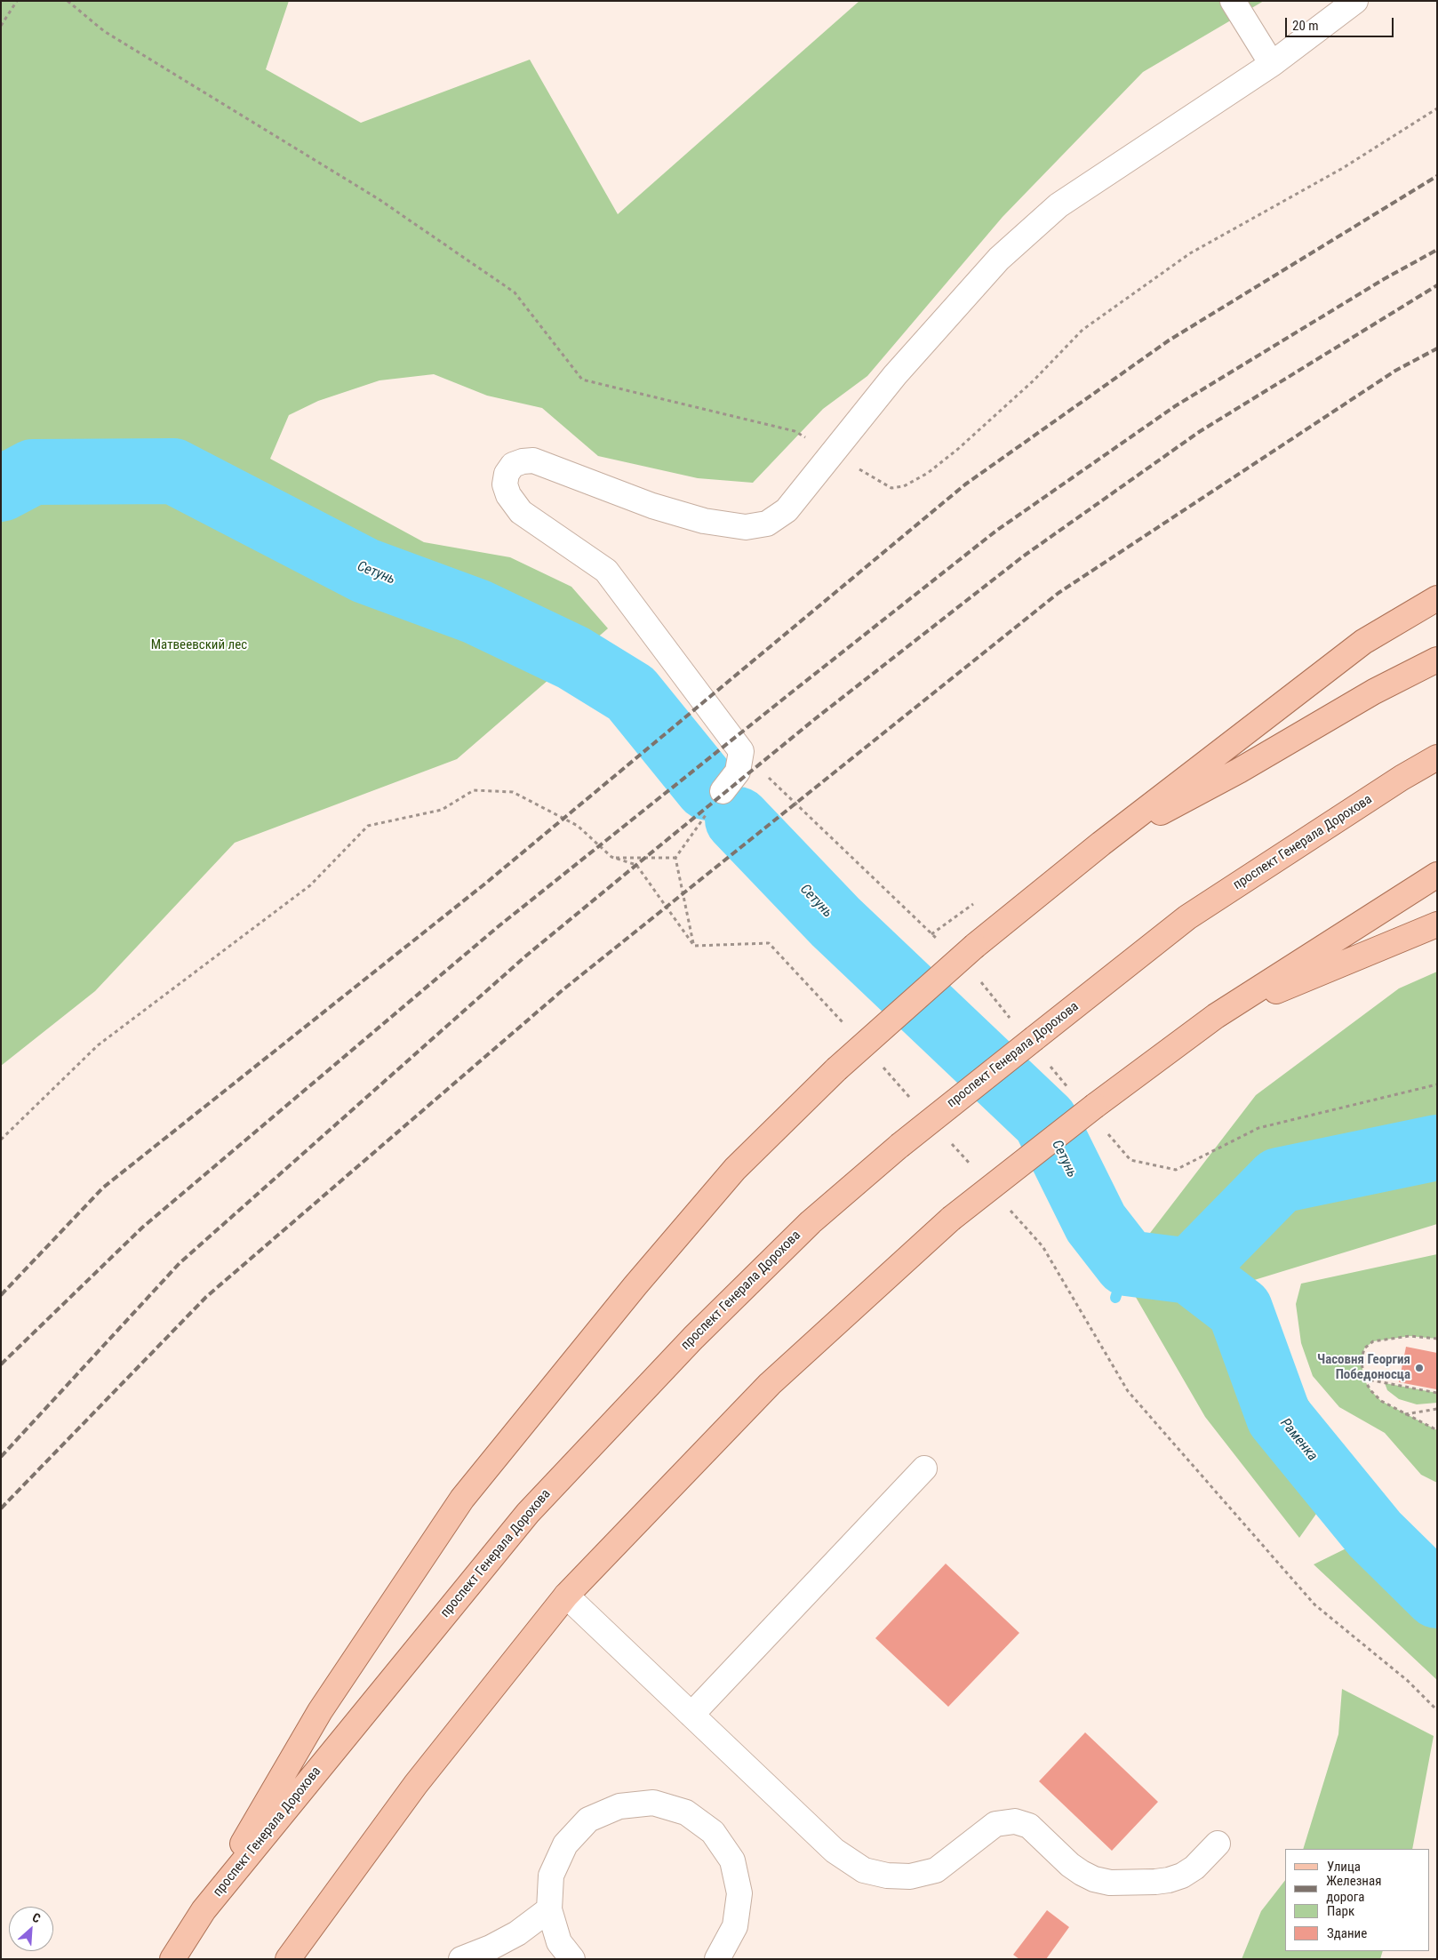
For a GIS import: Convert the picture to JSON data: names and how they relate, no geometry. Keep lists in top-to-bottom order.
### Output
{
  "streets": {
    "main road": ["проспект Генерала Дорохова"]
  },
  "water": ["Сетунь", "Раменка"],
  "parks": ["Матвеевский лес"],
  "places": ["Часовня Георгия Победоносца"],
  "legend": [
    "Улица",
    "Железная дорога",
    "Парк",
    "Здание"
  ],
  "scale_bar": "20 m",
  "north": "top right"
}
